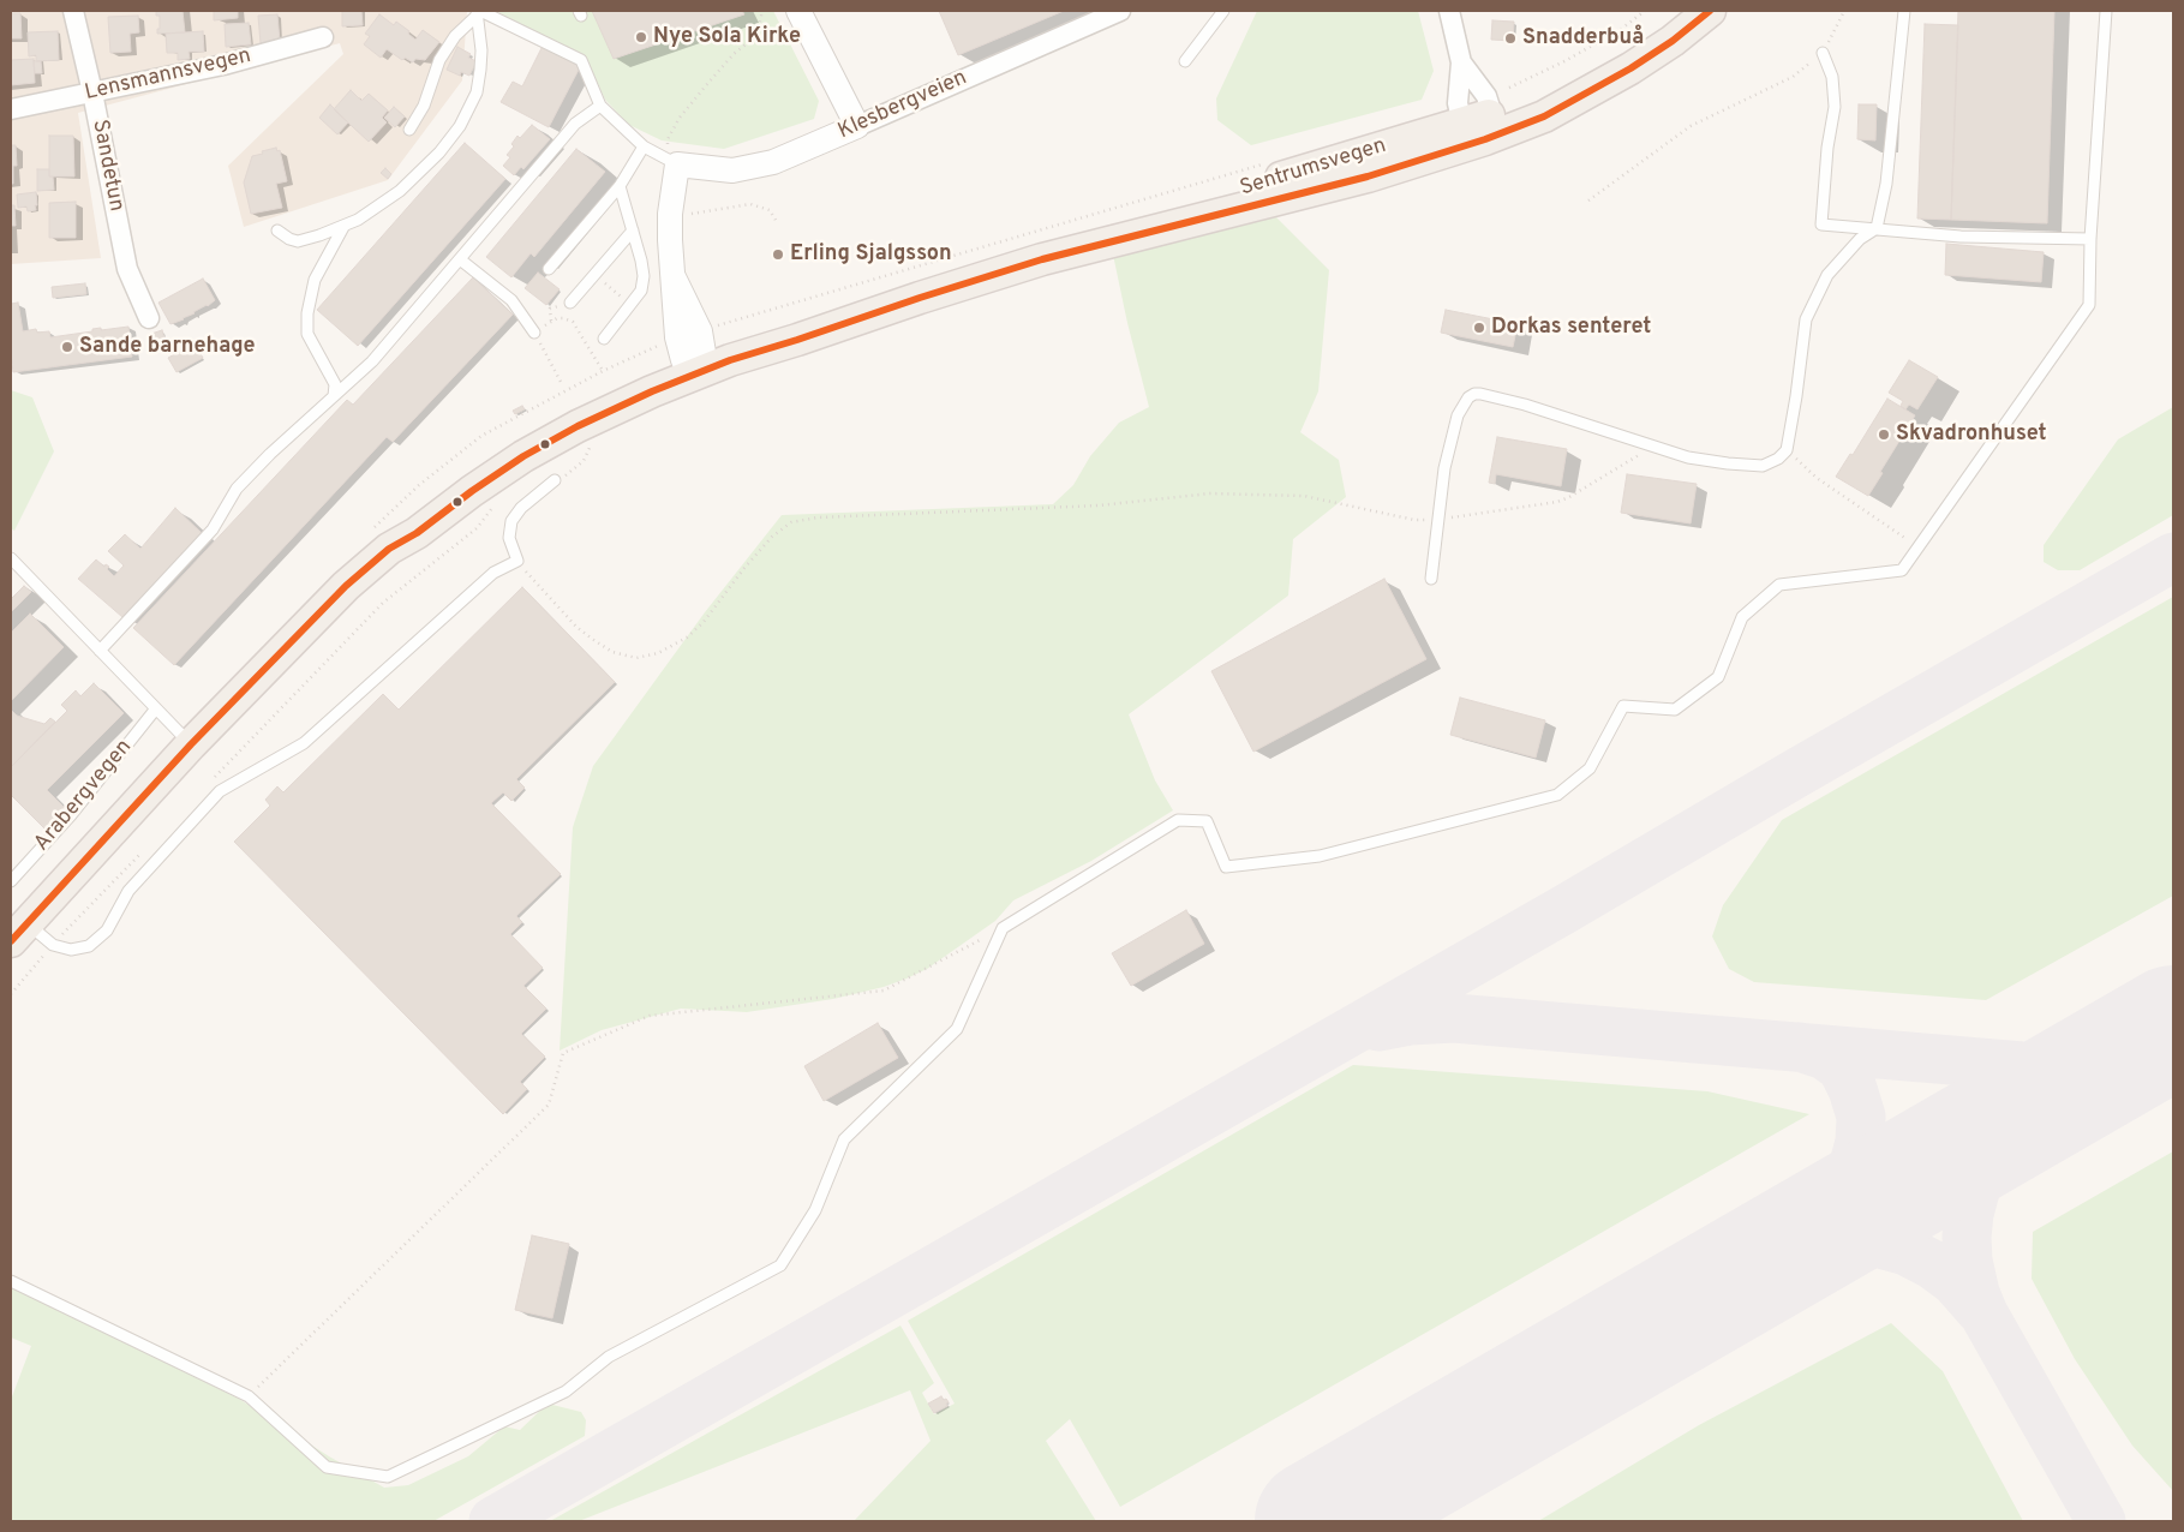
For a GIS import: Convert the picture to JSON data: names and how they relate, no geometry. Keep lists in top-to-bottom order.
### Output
{
  "streets": {
    "main road": ["Sentrumsvegen"],
    "street": ["Lensmannsvegen", "Klesbergveien", "Sandetun"],
    "lane": ["Arabergvegen"]
  },
  "crossings": [
    ["Lensmannsvegen", "Sandetun"]
  ],
  "places": [
    "Nye Sola Kirke",
    "Snadderbuå",
    "Erling Sjalgsson",
    "Dorkas senteret",
    "Sande barnehage",
    "Skvadronhuset"
  ]
}
